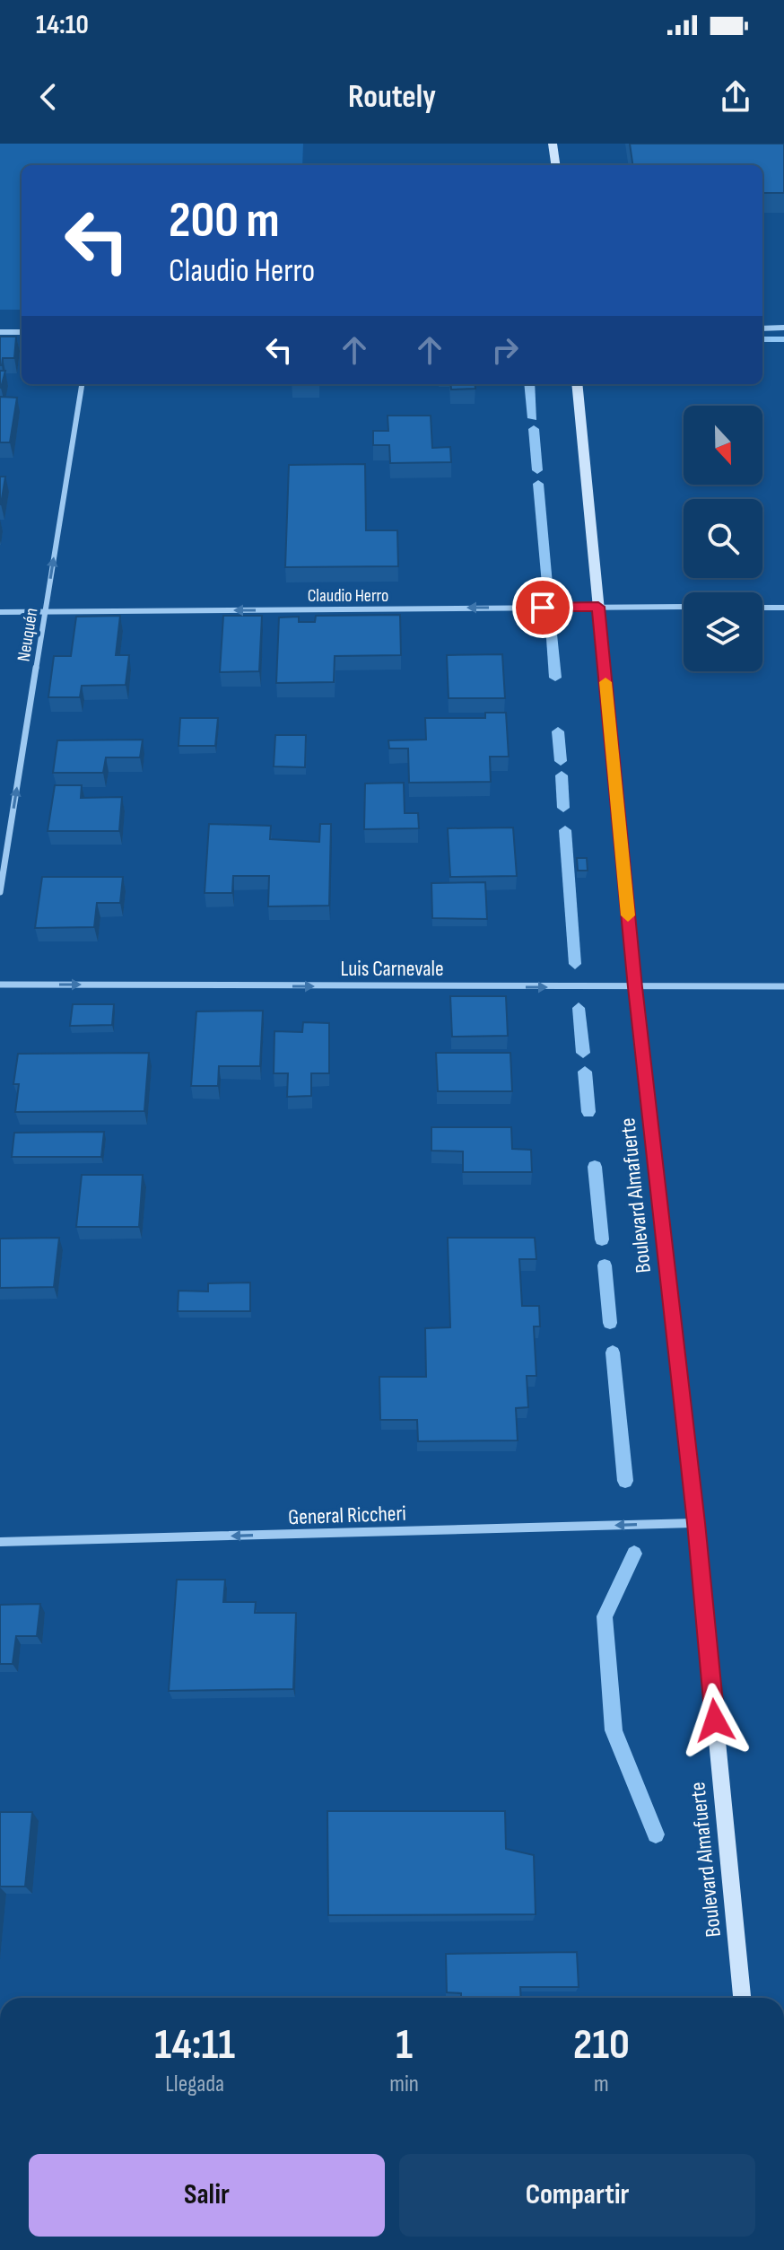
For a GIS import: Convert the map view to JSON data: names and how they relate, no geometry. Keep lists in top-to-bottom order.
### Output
{
  "streets": {
    "main road": ["Boulevard Almafuerte"],
    "street": [
      "Claudio Herro",
      "Neuquén",
      "Luis Carnevale",
      "General Riccheri"
    ]
  },
  "crossings": [
    ["Claudio Herro", "Neuquén"],
    ["Claudio Herro", "Boulevard Almafuerte"],
    ["Luis Carnevale", "Boulevard Almafuerte"],
    ["Boulevard Almafuerte", "General Riccheri"]
  ],
  "one_way": [
    "Claudio Herro",
    "Neuquén",
    "Luis Carnevale",
    "General Riccheri"
  ],
  "north": "bottom",
  "page": {
    "status": "14:10",
    "header": "Routely",
    "turn": ["200 m", "Claudio Herro"],
    "eta": [
      "14:11",
      "Llegada",
      "1",
      "min",
      "210",
      "m"
    ],
    "buttons": ["Salir", "Compartir"]
  }
}
